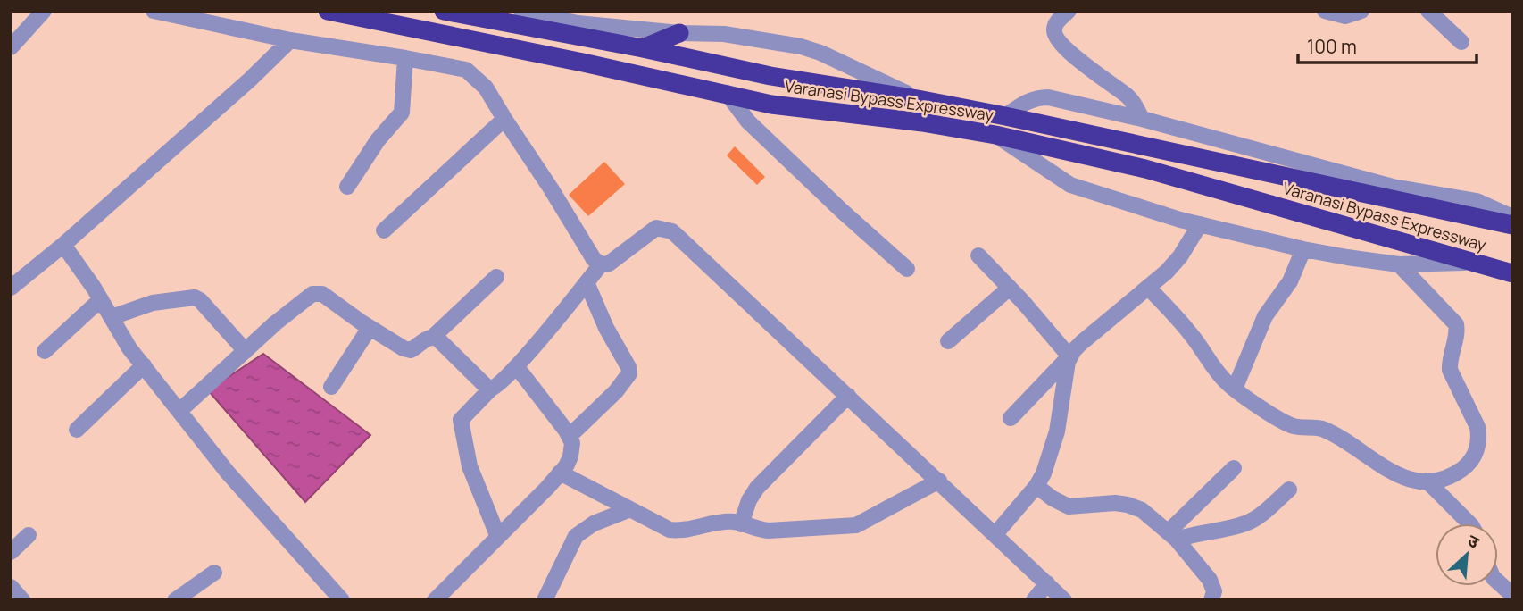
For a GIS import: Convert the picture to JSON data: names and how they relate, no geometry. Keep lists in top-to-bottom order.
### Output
{
  "streets": {
    "highway": ["Varanasi Bypass Expressway"]
  },
  "scale_bar": "100 m",
  "north": "top right"
}
